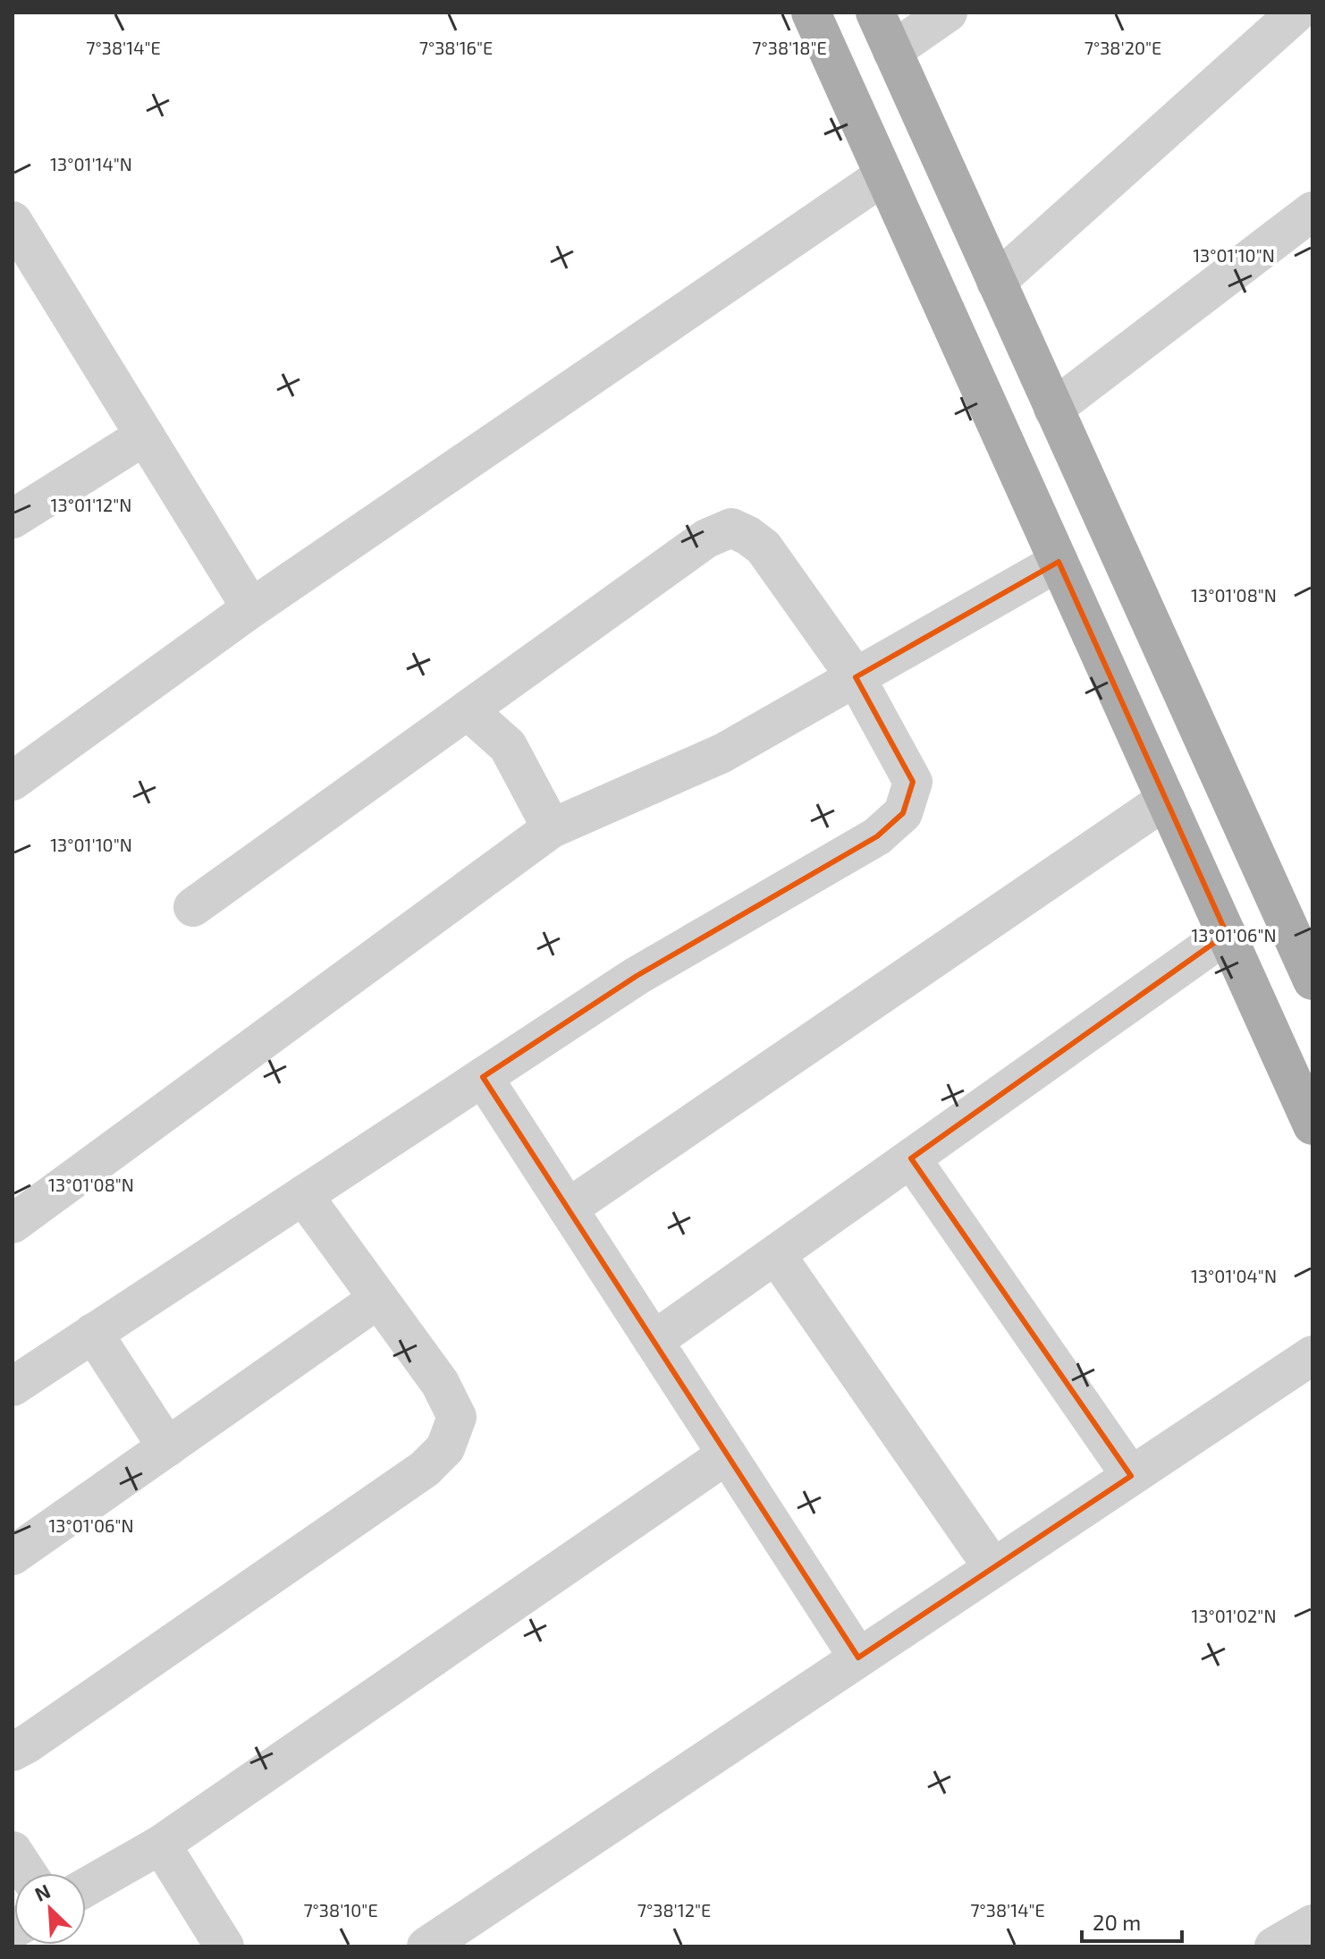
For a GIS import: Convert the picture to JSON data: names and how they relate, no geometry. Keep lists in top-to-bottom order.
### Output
{
  "scale_bar": "20 m",
  "north": "top left",
  "coordinates": [
    "7°38'14\"E",
    "7°38'16\"E",
    "7°38'18\"E",
    "7°38'20\"E",
    "13°01'14\"N",
    "13°01'10\"N",
    "13°01'12\"N",
    "13°01'08\"N",
    "13°01'06\"N",
    "13°01'04\"N",
    "13°01'02\"N",
    "7°38'10\"E",
    "7°38'12\"E"
  ]
}
